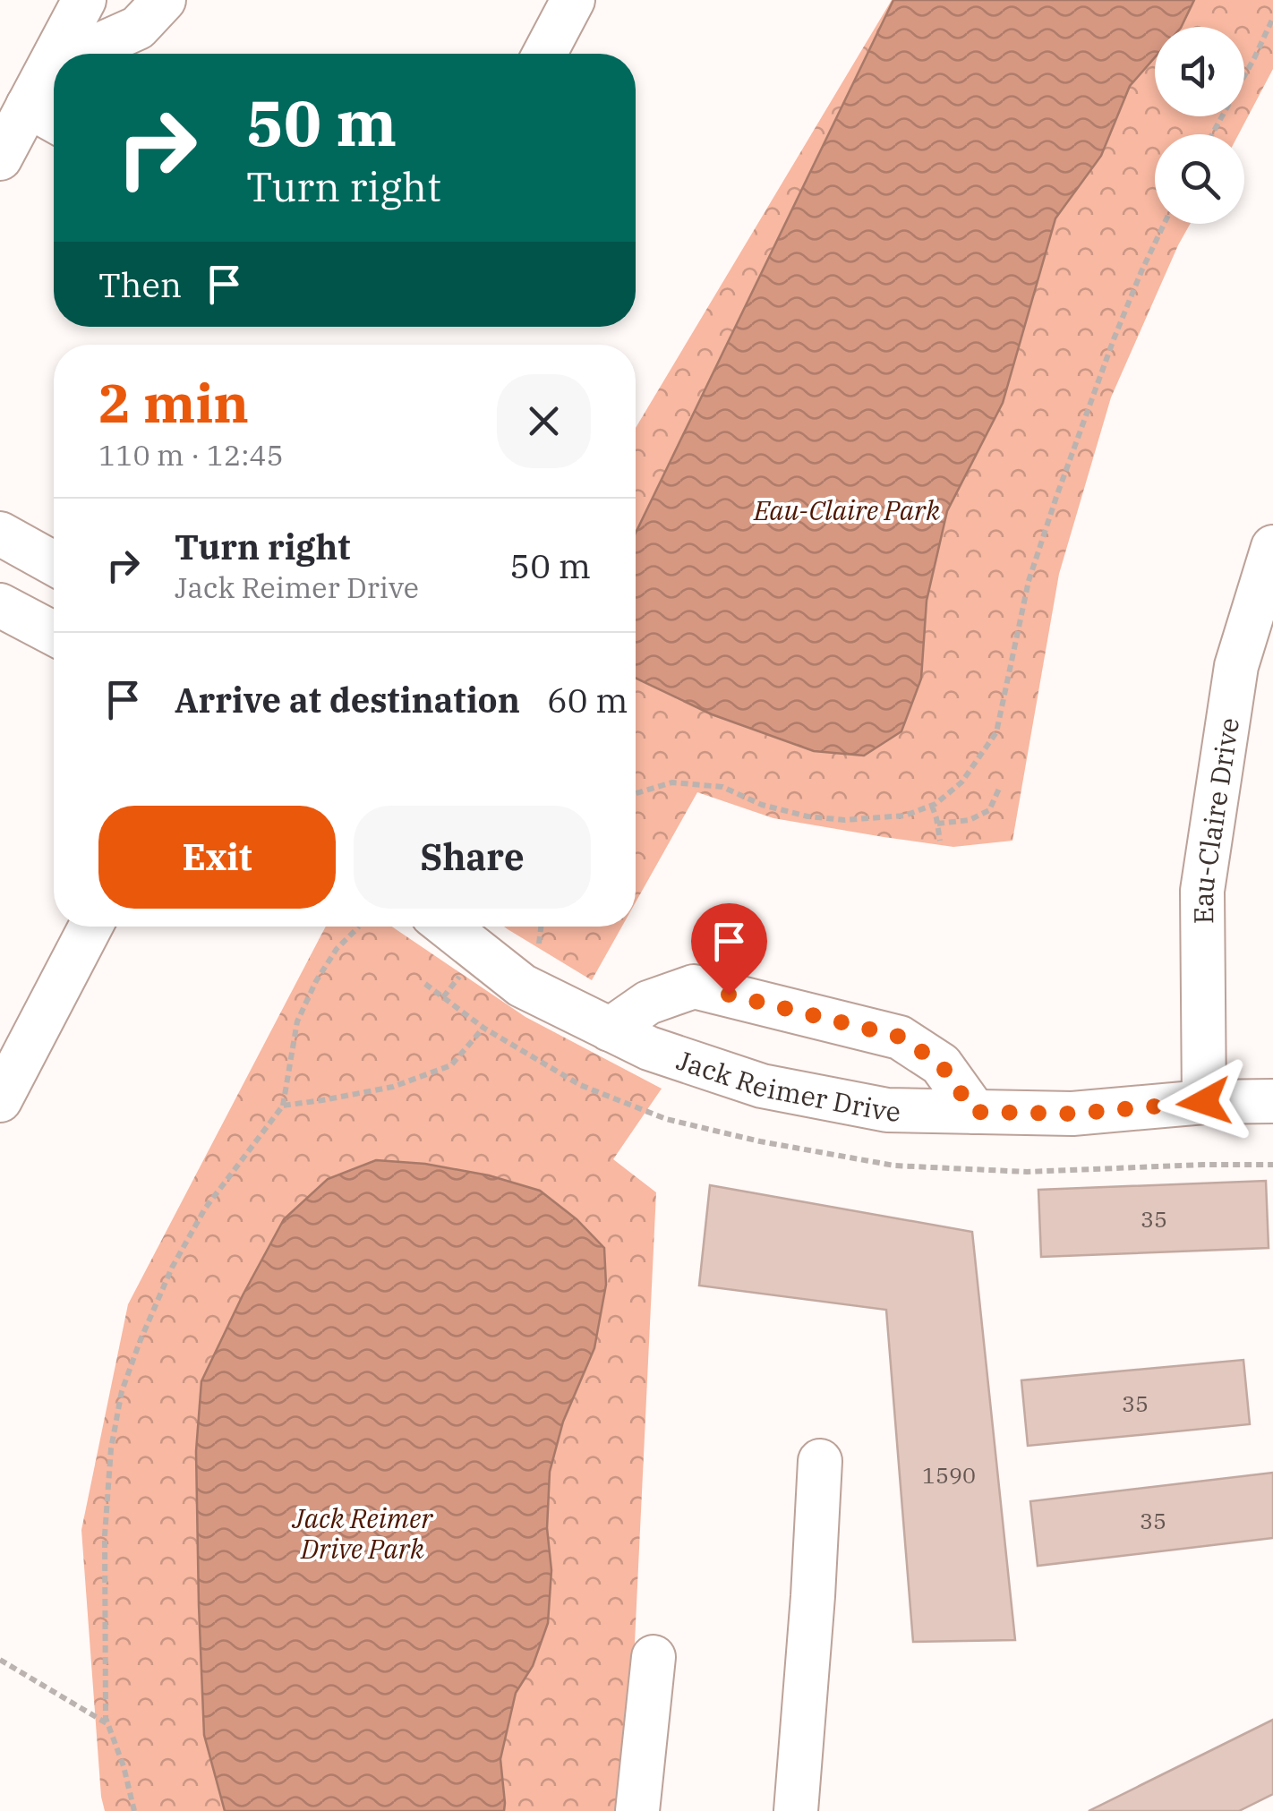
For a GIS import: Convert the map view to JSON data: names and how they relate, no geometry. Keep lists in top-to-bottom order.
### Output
{
  "streets": {
    "street": ["Eau-Claire Drive", "Jack Reimer Drive"]
  },
  "crossings": [
    ["Eau-Claire Drive", "Jack Reimer Drive"]
  ],
  "parks": ["Eau-Claire Park", "Jack Reimer Drive Park"],
  "house_numbers": [
    "35",
    "35",
    "1590",
    "35"
  ],
  "page": {
    "turn": ["50 m", "Turn right"],
    "then": "Then",
    "heading": ["2 min", "110 m · 12:45"],
    "list": [
      {
        "name": "Turn right",
        "note": "Jack Reimer Drive",
        "value": "50 m"
      },
      {
        "name": "Arrive at destination",
        "value": "60 m"
      }
    ],
    "buttons": ["Exit", "Share"]
  }
}
